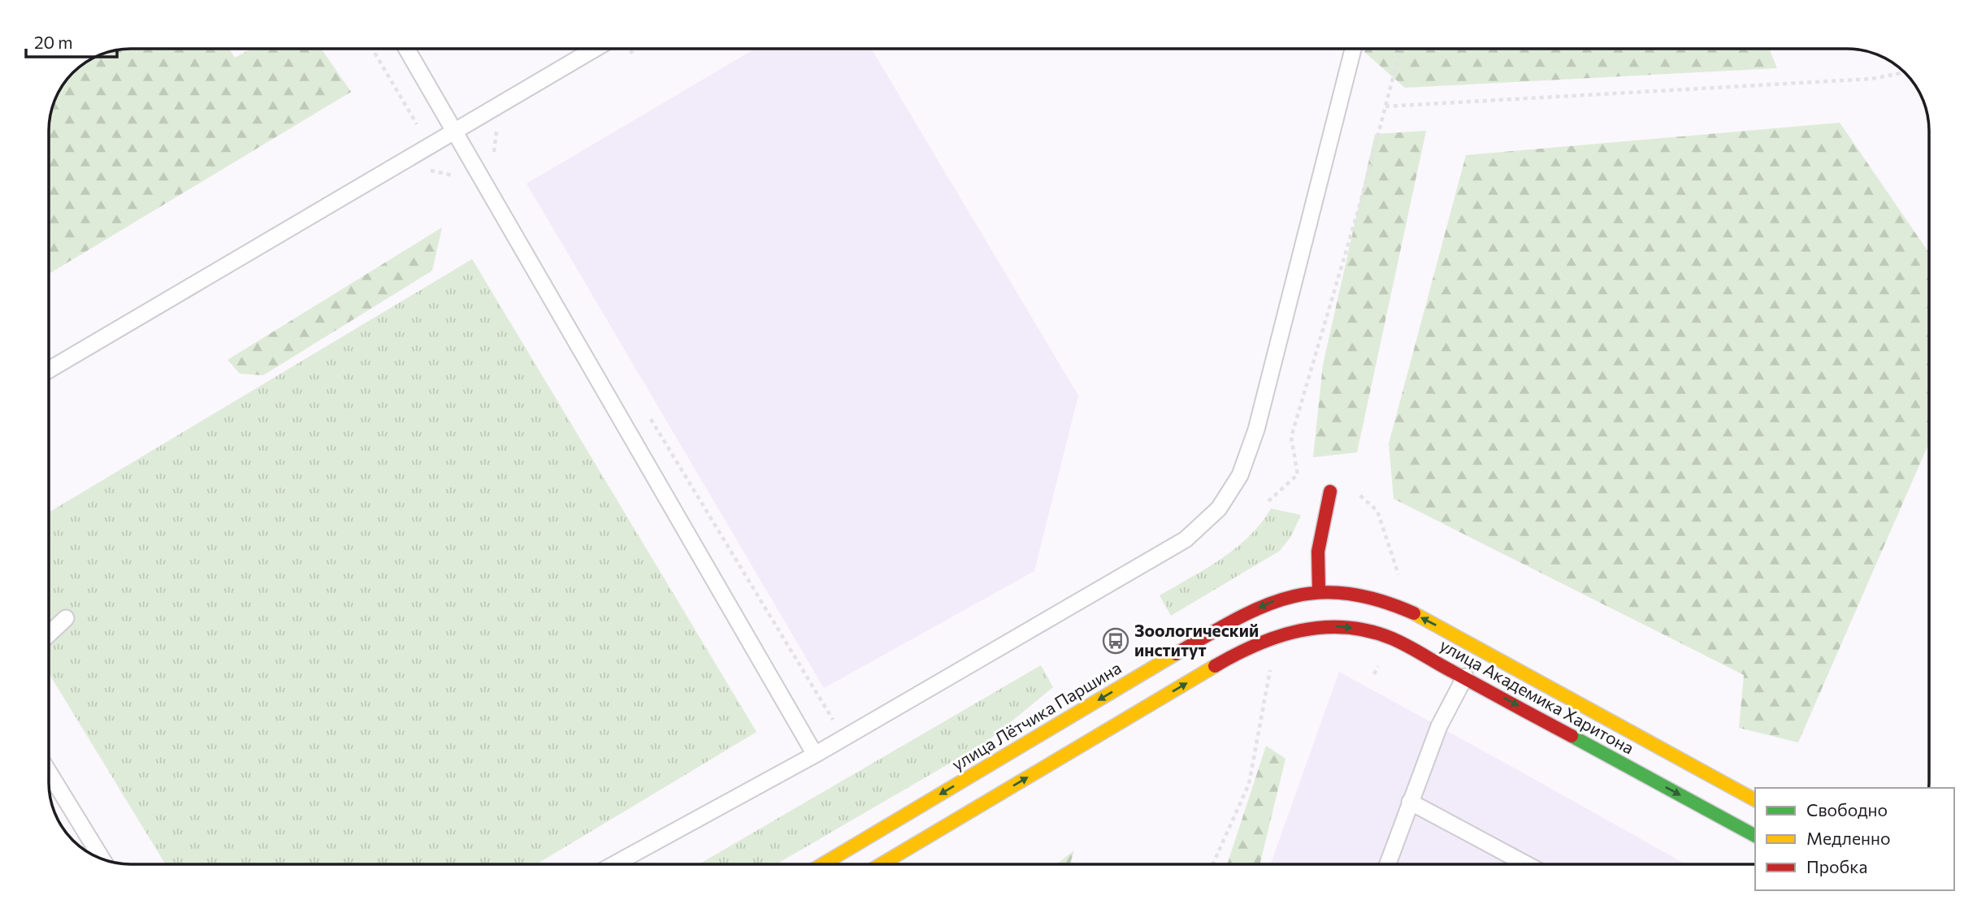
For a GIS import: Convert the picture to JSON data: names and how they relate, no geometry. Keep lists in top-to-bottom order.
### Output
{
  "streets": {
    "street": ["улица Академика Харитона", "улица Лётчика Паршина"]
  },
  "crossings": [
    ["улица Академика Харитона", "улица Лётчика Паршина"]
  ],
  "one_way": ["улица Лётчика Паршина"],
  "places": {
    "bus stop": ["Зоологический институт"]
  },
  "legend": ["Свободно", "Медленно", "Пробка"],
  "scale_bar": "20 m"
}
